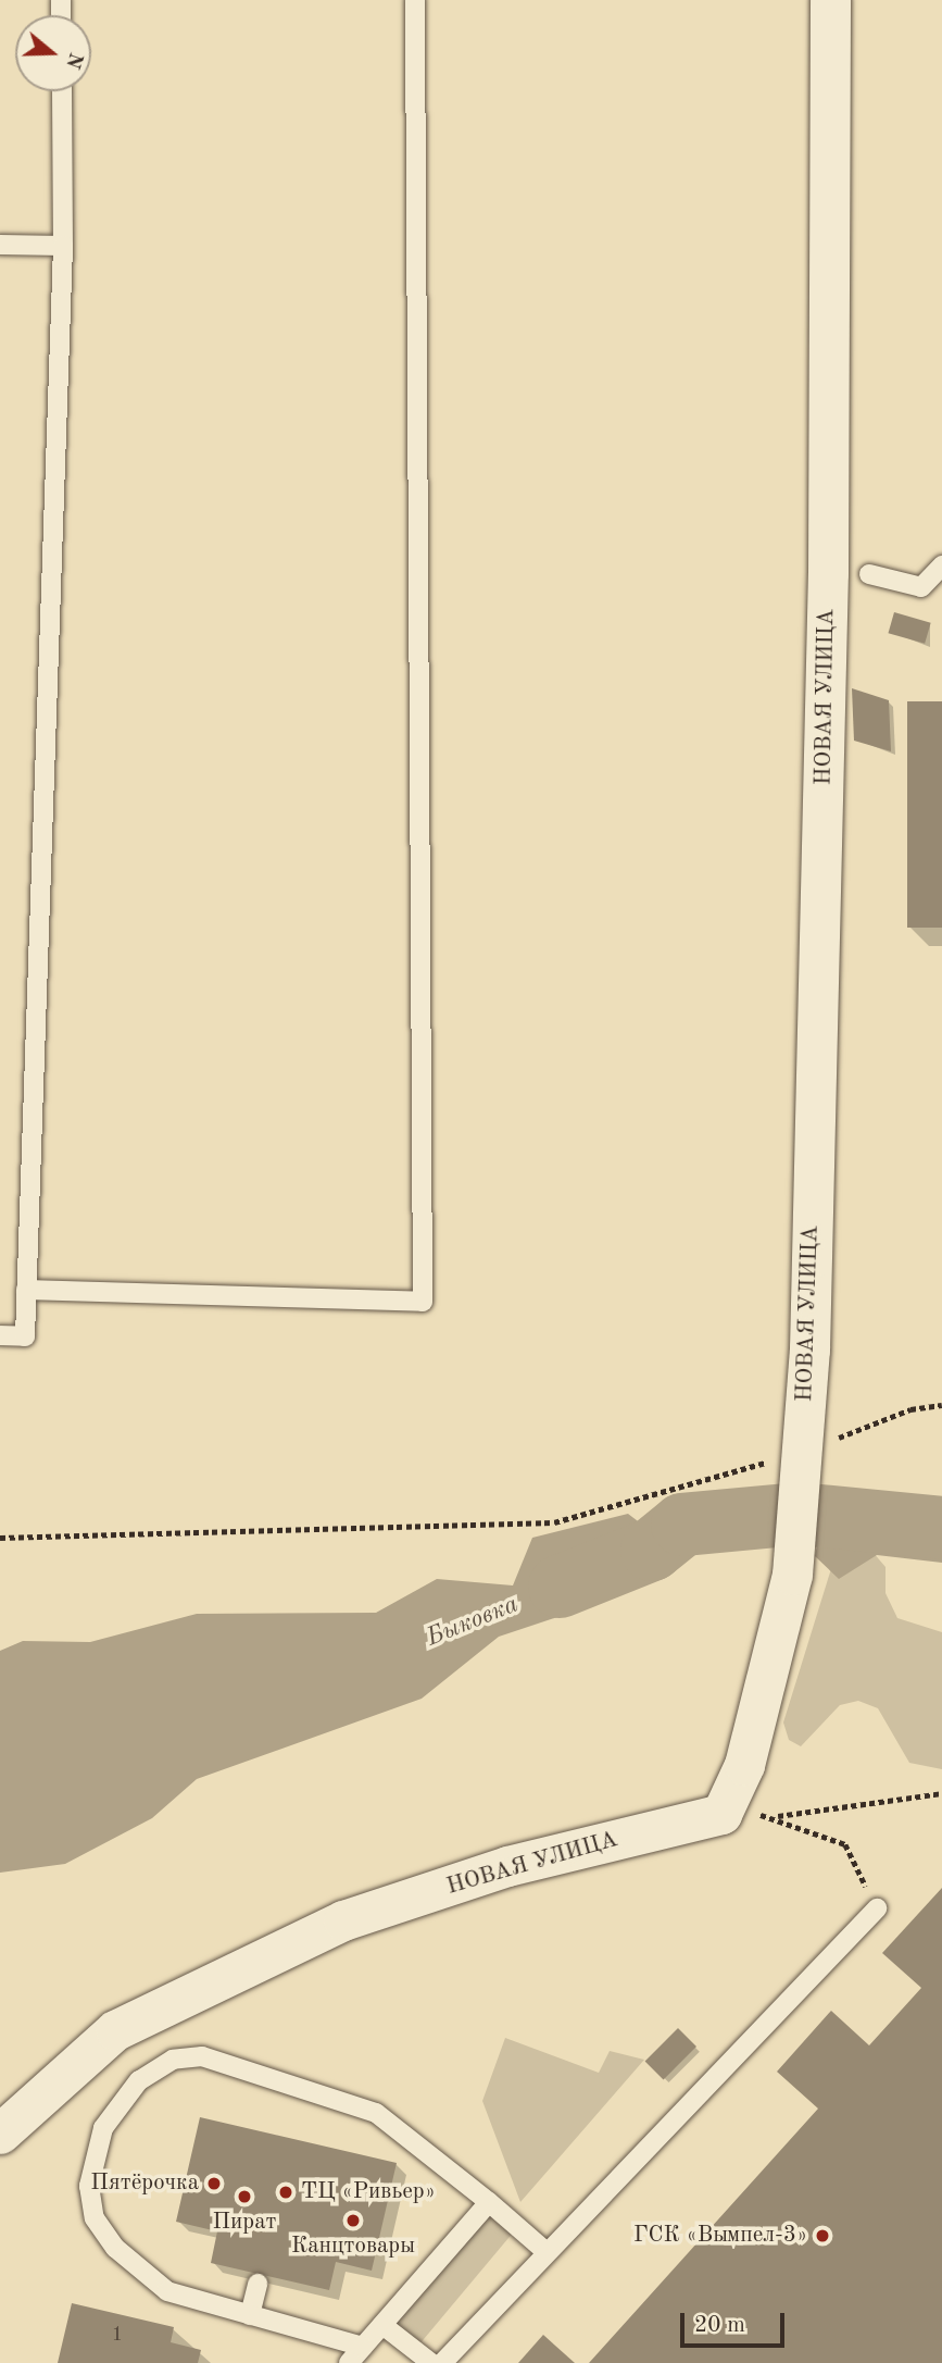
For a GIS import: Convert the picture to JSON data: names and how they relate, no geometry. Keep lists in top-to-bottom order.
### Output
{
  "streets": {
    "street": ["НОВАЯ УЛИЦА"]
  },
  "water": ["Быковка"],
  "places": [
    "Пятёрочка",
    "ТЦ «Ривьер»",
    "Пират",
    "Канцтовары",
    "ГСК «Вымпел-3»"
  ],
  "house_numbers": ["1"],
  "scale_bar": "20 m",
  "north": "right"
}
